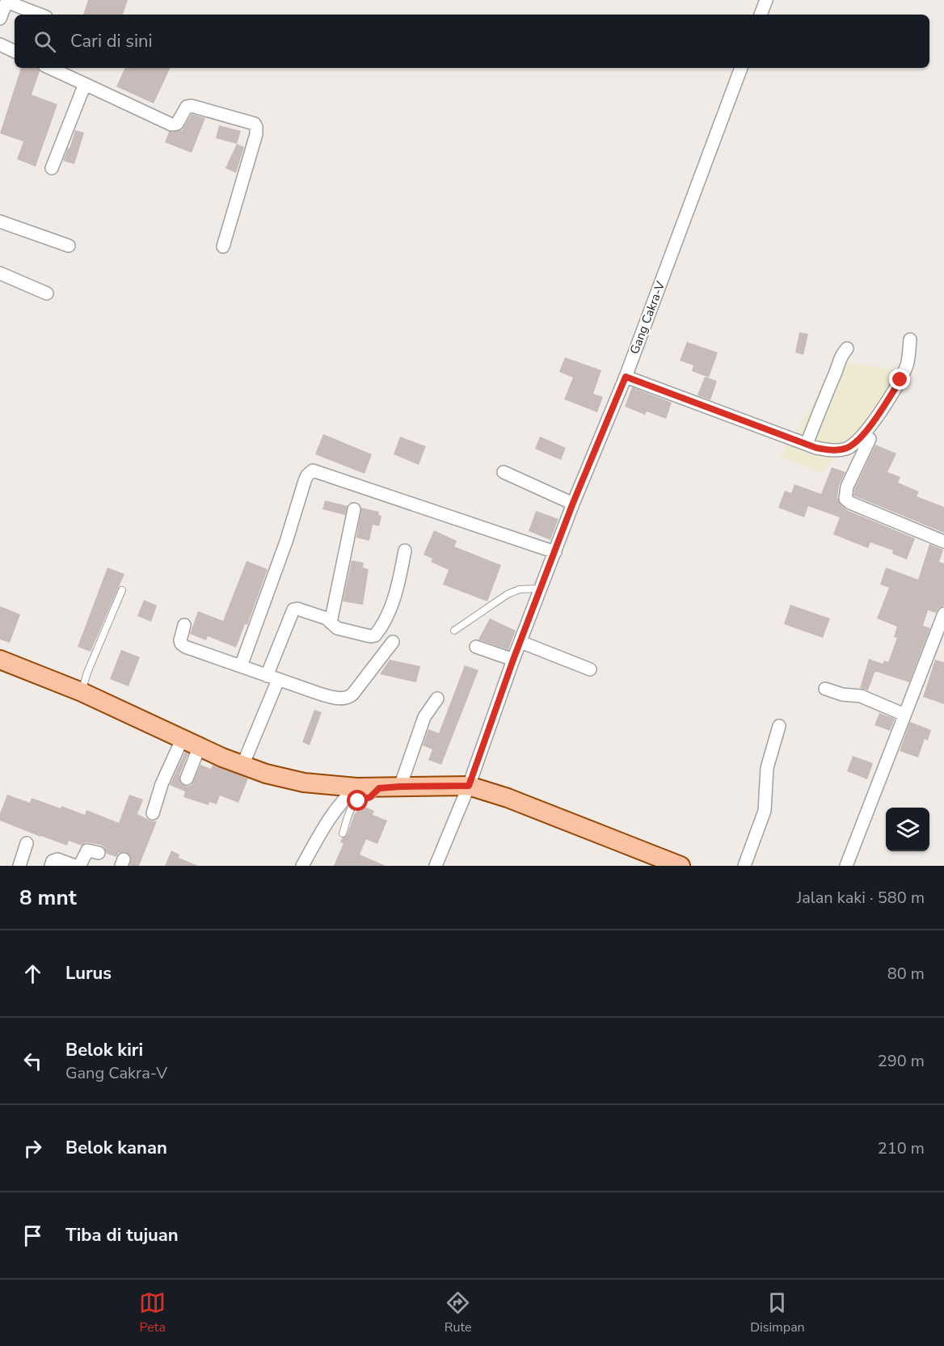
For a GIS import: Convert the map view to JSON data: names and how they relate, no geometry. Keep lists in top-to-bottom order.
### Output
{
  "streets": {
    "street": ["Gang Cakra-V"]
  },
  "page": {
    "search": "Cari di sini",
    "heading": ["8 mnt", "Jalan kaki · 580 m"],
    "list": [
      ["Lurus", "80 m"],
      ["Belok kiri", "Gang Cakra-V", "290 m"],
      ["Belok kanan", "210 m"],
      "Tiba di tujuan"
    ],
    "nav": ["Peta", "Rute", "Disimpan"]
  }
}
